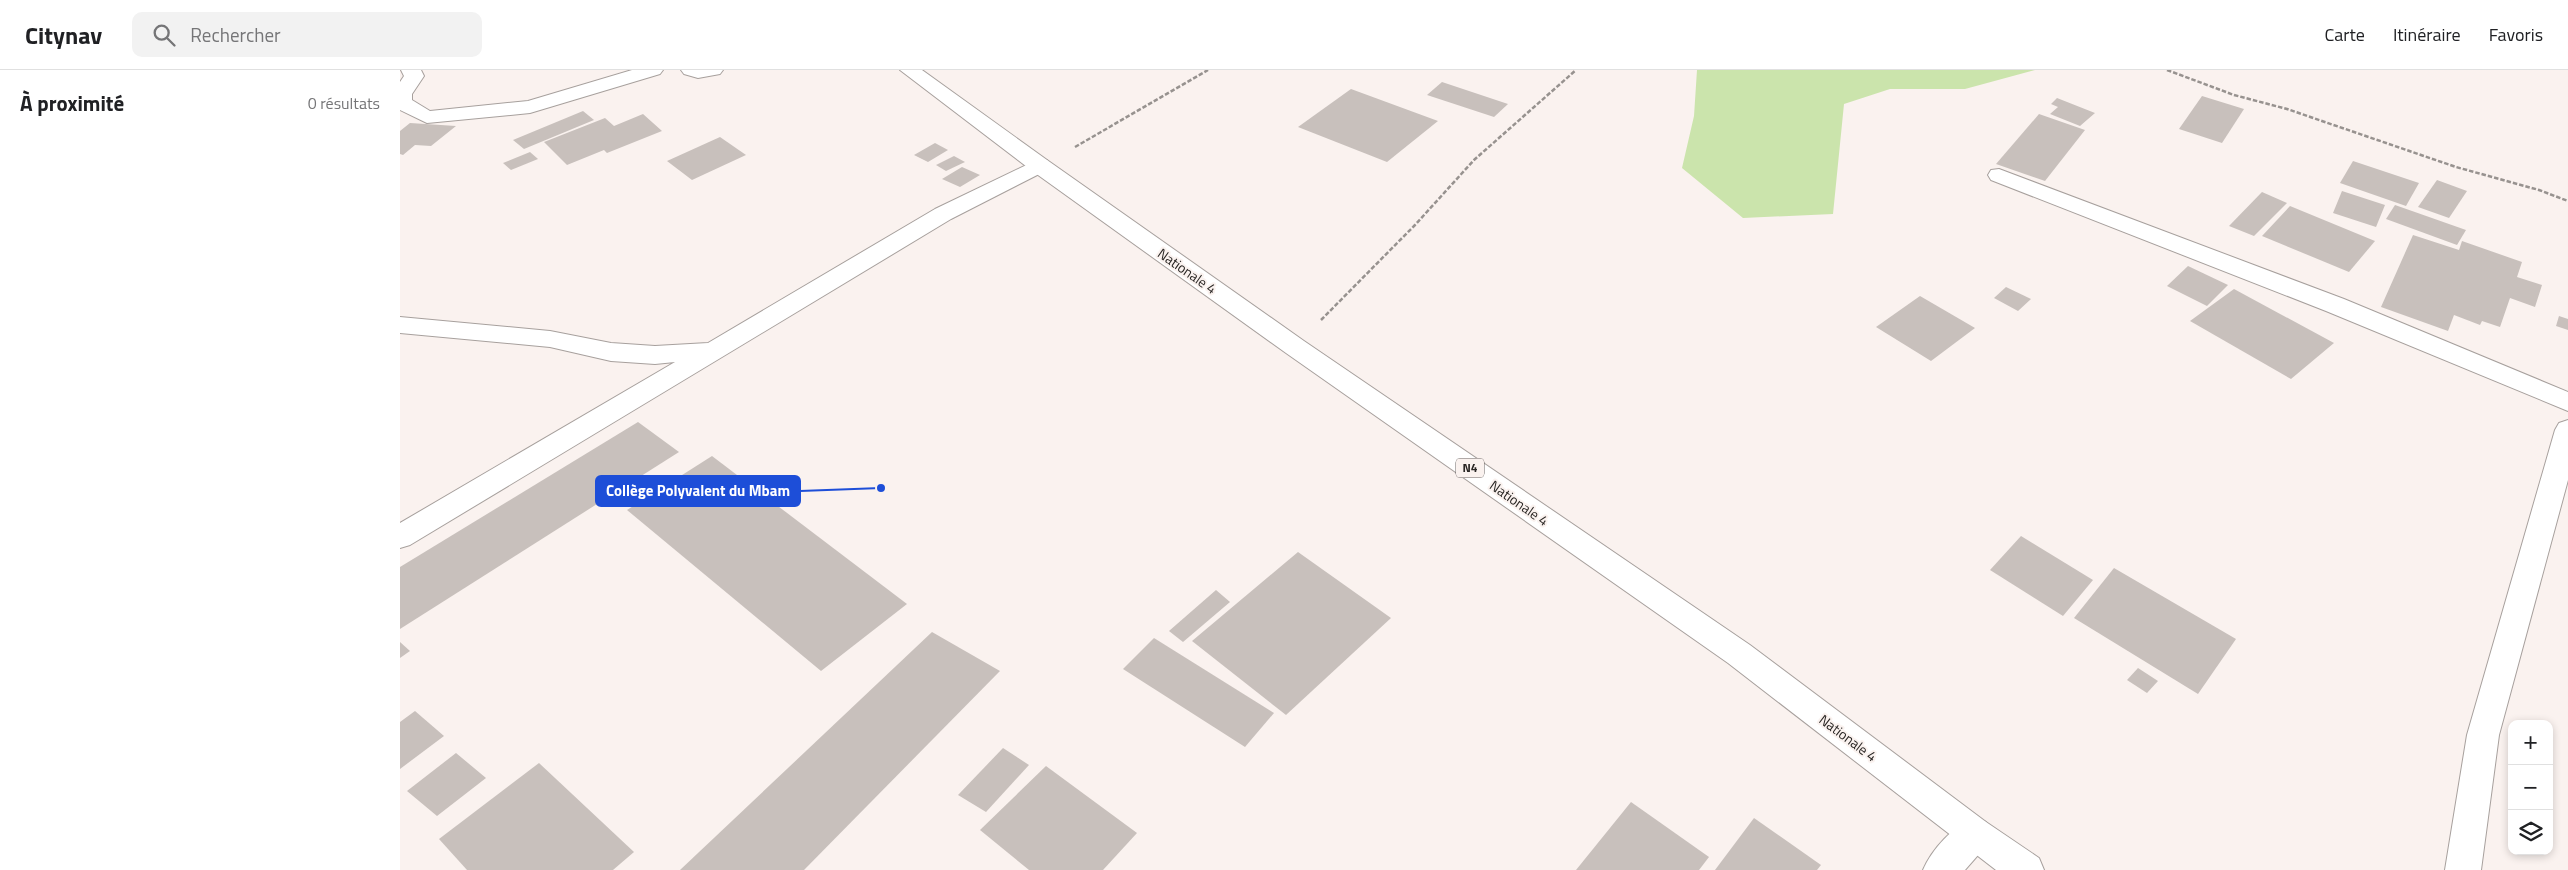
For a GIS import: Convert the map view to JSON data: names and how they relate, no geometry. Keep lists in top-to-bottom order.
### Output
{
  "streets": {
    "main road": ["Nationale 4", "N4"]
  },
  "places": ["Collège Polyvalent du Mbam"],
  "page": {
    "header": "Citynav",
    "search": "Rechercher",
    "nav": ["Carte", "Itinéraire", "Favoris"],
    "heading": ["À proximité", "0 résultats"],
    "map_buttons": ["+", "−"]
  }
}
